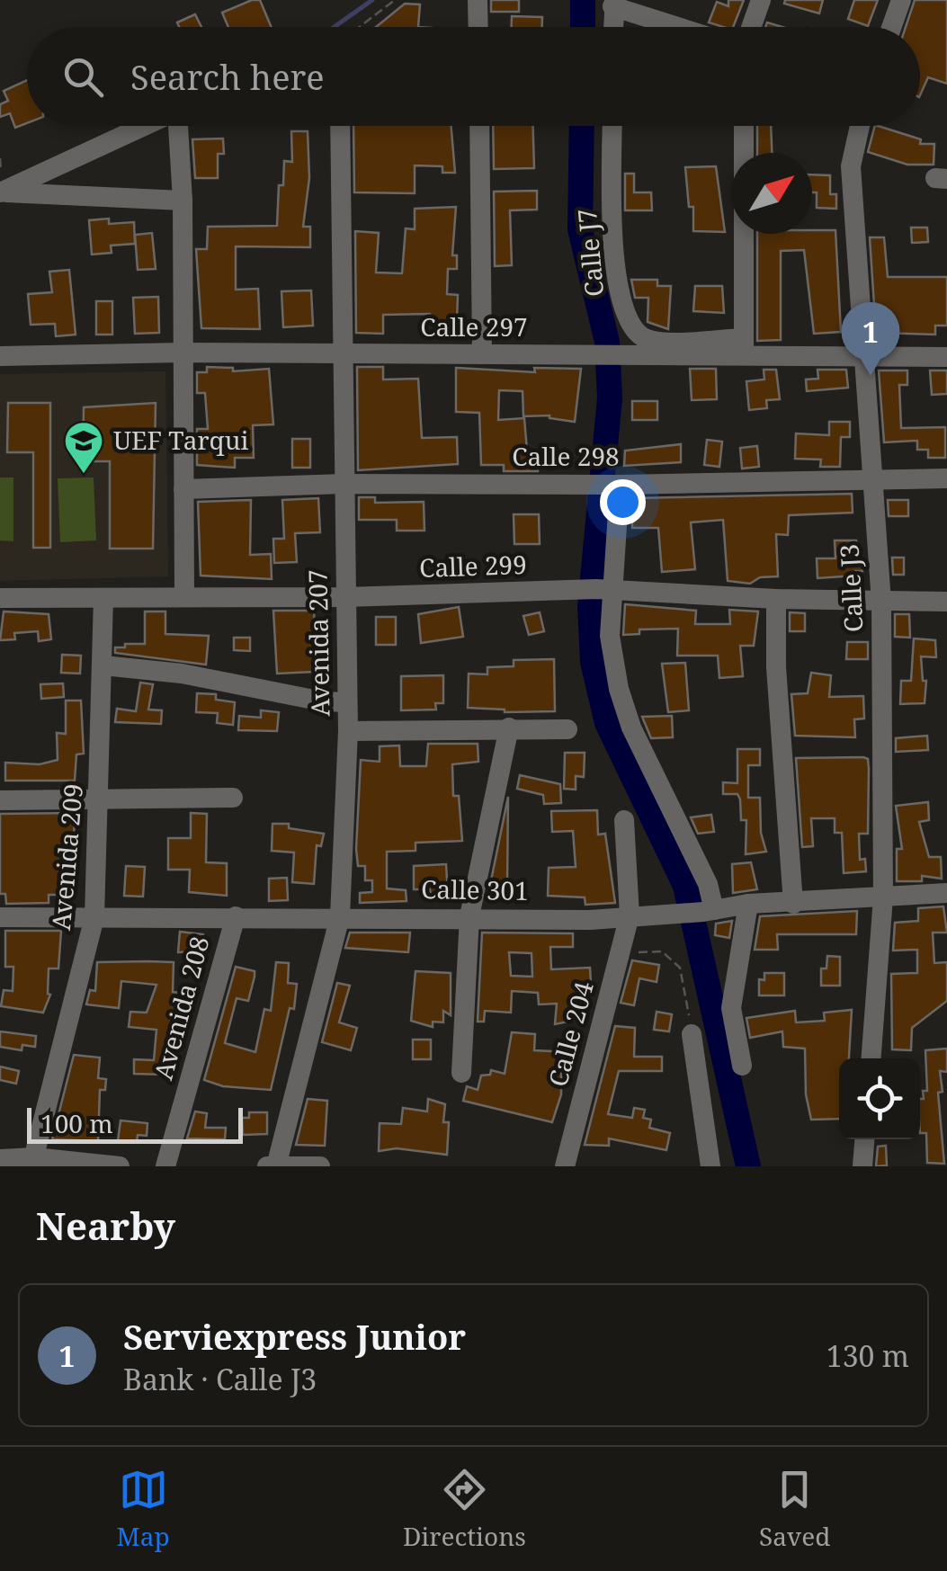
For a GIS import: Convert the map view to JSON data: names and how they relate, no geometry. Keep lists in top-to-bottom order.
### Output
{
  "streets": {
    "street": [
      "Calle J7",
      "Calle 297",
      "Calle 298",
      "Calle 299",
      "Calle J3",
      "Avenida 207",
      "Avenida 209",
      "Calle 301",
      "Avenida 208",
      "Calle 204"
    ]
  },
  "crossings": [
    ["Calle J7", "Calle 297"],
    ["Calle 297", "Calle J3"],
    ["Calle 297", "Avenida 207"],
    ["Calle 298", "Calle J3"],
    ["Calle 298", "Avenida 207"],
    ["Calle 299", "Calle J3"],
    ["Calle 299", "Avenida 207"],
    ["Calle 299", "Avenida 209"],
    ["Calle J3", "Calle 301"],
    ["Avenida 207", "Calle 301"],
    ["Avenida 209", "Calle 301"],
    ["Calle 301", "Avenida 208"],
    ["Calle 301", "Calle 204"]
  ],
  "places": {
    "school or university": ["UEF Tarqui"]
  },
  "scale_bar": "100 m",
  "north": "top right",
  "page": {
    "search": "Search here",
    "pins": "1",
    "scale": "100 m",
    "heading": "Nearby",
    "list": [
      {
        "mark": "1",
        "name": "Serviexpress Junior",
        "note": "Bank · Calle J3",
        "value": "130 m"
      }
    ],
    "nav": ["Map", "Directions", "Saved"]
  }
}
